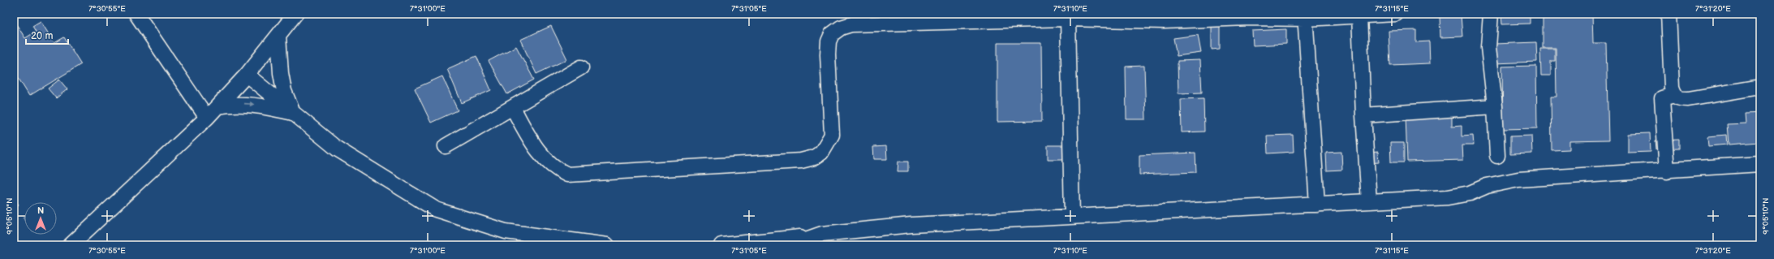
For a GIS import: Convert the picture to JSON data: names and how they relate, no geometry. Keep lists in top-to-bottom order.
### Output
{
  "scale_bar": "20 m",
  "north": "top",
  "coordinates": [
    "7°30'55\"E",
    "7°31'00\"E",
    "7°31'05\"E",
    "7°31'10\"E",
    "7°31'15\"E",
    "7°31'20\"E",
    "9°05'10\"N"
  ]
}
